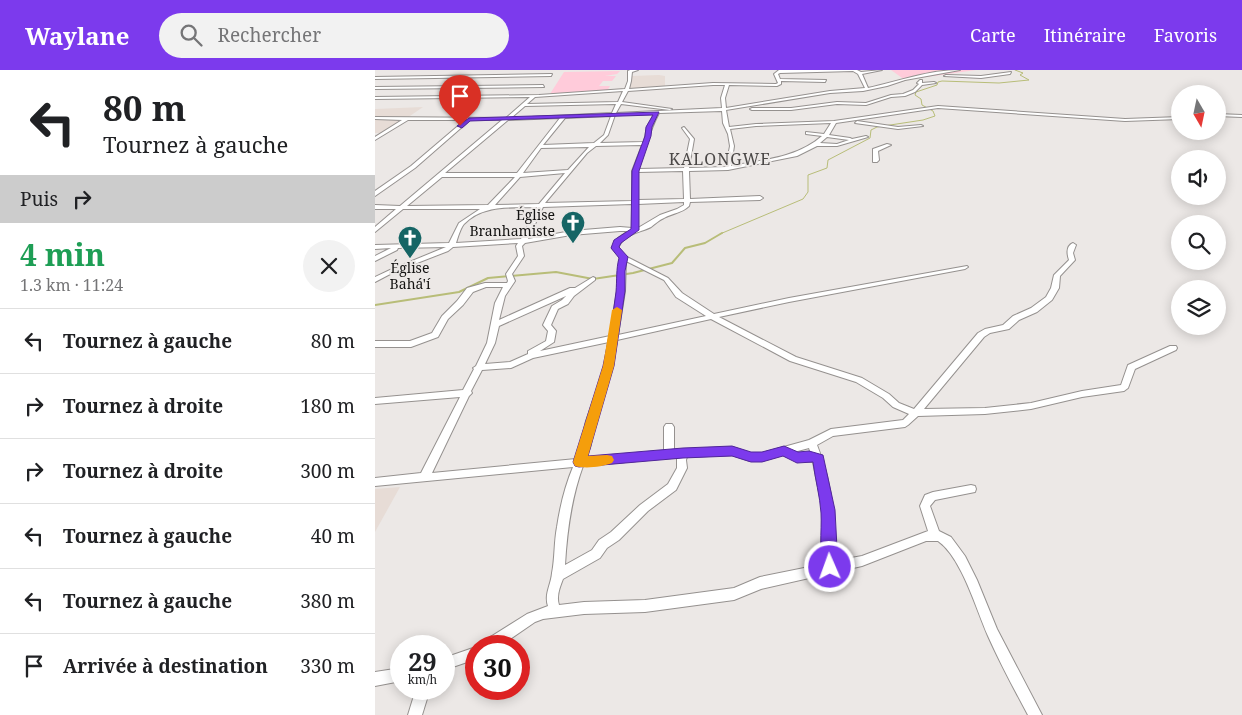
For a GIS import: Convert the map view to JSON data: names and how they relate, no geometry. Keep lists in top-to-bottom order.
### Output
{
  "districts": ["KALONGWE"],
  "places": {
    "church": ["Église Branhamiste", "Église Bahá'í"]
  },
  "north": "bottom",
  "page": {
    "header": "Waylane",
    "search": "Rechercher",
    "nav": ["Carte", "Itinéraire", "Favoris"],
    "turn": ["80 m", "Tournez à gauche"],
    "then": "Puis",
    "heading": ["4 min", "1.3 km · 11:24"],
    "list": [
      {
        "name": "Tournez à gauche",
        "value": "80 m"
      },
      {
        "name": "Tournez à droite",
        "value": "180 m"
      },
      {
        "name": "Tournez à droite",
        "value": "300 m"
      },
      {
        "name": "Tournez à gauche",
        "value": "40 m"
      },
      {
        "name": "Tournez à gauche",
        "value": "380 m"
      },
      {
        "name": "Arrivée à destination",
        "value": "330 m"
      }
    ],
    "speed": "29 km/h",
    "limit": "30"
  }
}
